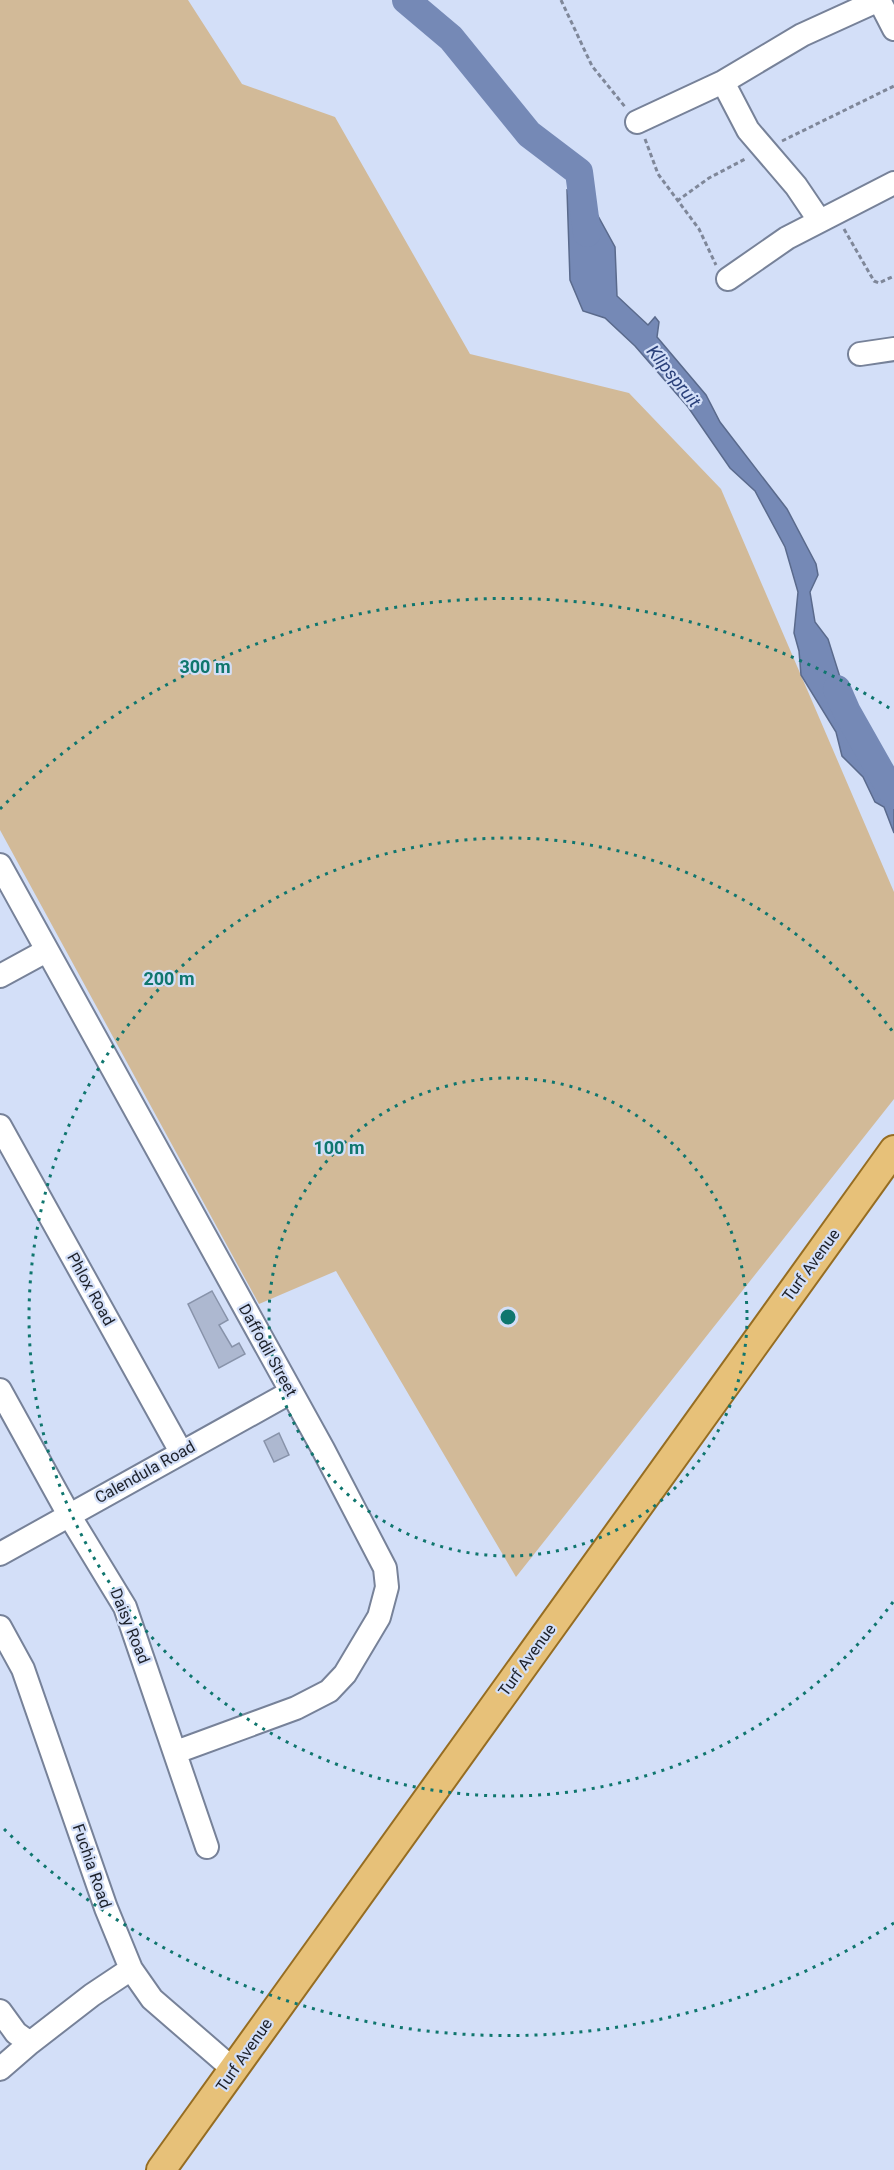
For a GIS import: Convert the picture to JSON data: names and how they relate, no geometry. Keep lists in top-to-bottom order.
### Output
{
  "streets": {
    "main road": ["Turf Avenue"],
    "street": [
      "Phlox Road",
      "Daffodil Street",
      "Calendula Road",
      "Daisy Road",
      "Fuchia Road"
    ]
  },
  "crossings": [
    ["Turf Avenue", "Fuchia Road"],
    ["Phlox Road", "Calendula Road"],
    ["Daffodil Street", "Calendula Road"],
    ["Daffodil Street", "Daisy Road"],
    ["Calendula Road", "Daisy Road"]
  ],
  "water": ["Klipspruit"],
  "rings": ["300 m", "200 m", "100 m"]
}
